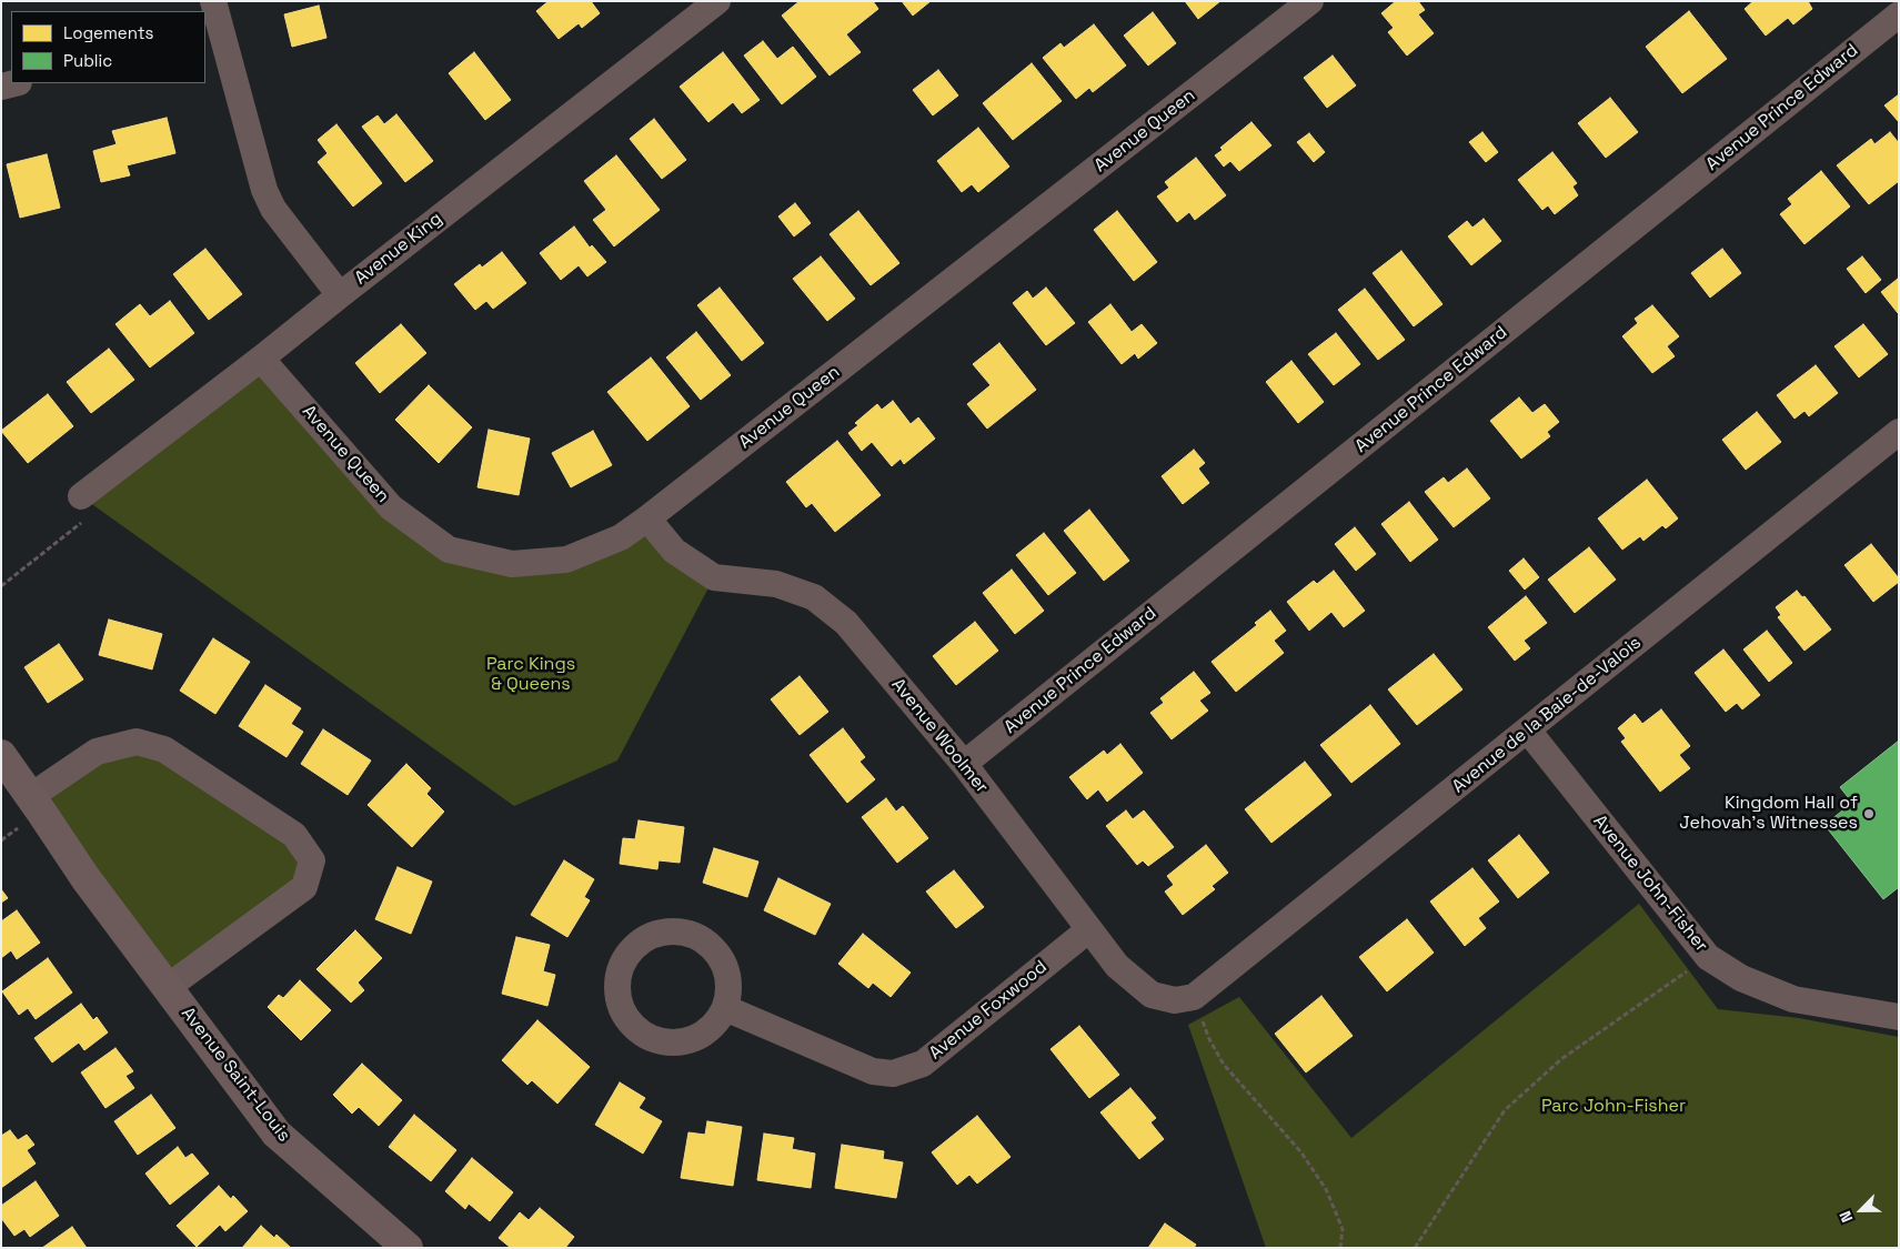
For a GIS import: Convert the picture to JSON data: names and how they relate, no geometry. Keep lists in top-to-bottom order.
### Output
{
  "streets": {
    "street": [
      "Avenue Prince Edward",
      "Avenue Queen",
      "Avenue King",
      "Avenue de la Baie-de-Valois",
      "Avenue Woolmer",
      "Avenue John-Fisher",
      "Avenue Foxwood",
      "Avenue Saint-Louis"
    ]
  },
  "crossings": [
    ["Avenue Prince Edward", "Avenue Woolmer"],
    ["Avenue Queen", "Avenue King"],
    ["Avenue Queen", "Avenue Woolmer"],
    ["Avenue de la Baie-de-Valois", "Avenue Woolmer"],
    ["Avenue de la Baie-de-Valois", "Avenue John-Fisher"],
    ["Avenue Woolmer", "Avenue Foxwood"]
  ],
  "parks": ["Parc Kings & Queens", "Parc John-Fisher"],
  "places": ["Kingdom Hall of Jehovah's Witnesses"],
  "legend": ["Logements", "Public"],
  "north": "bottom left"
}
